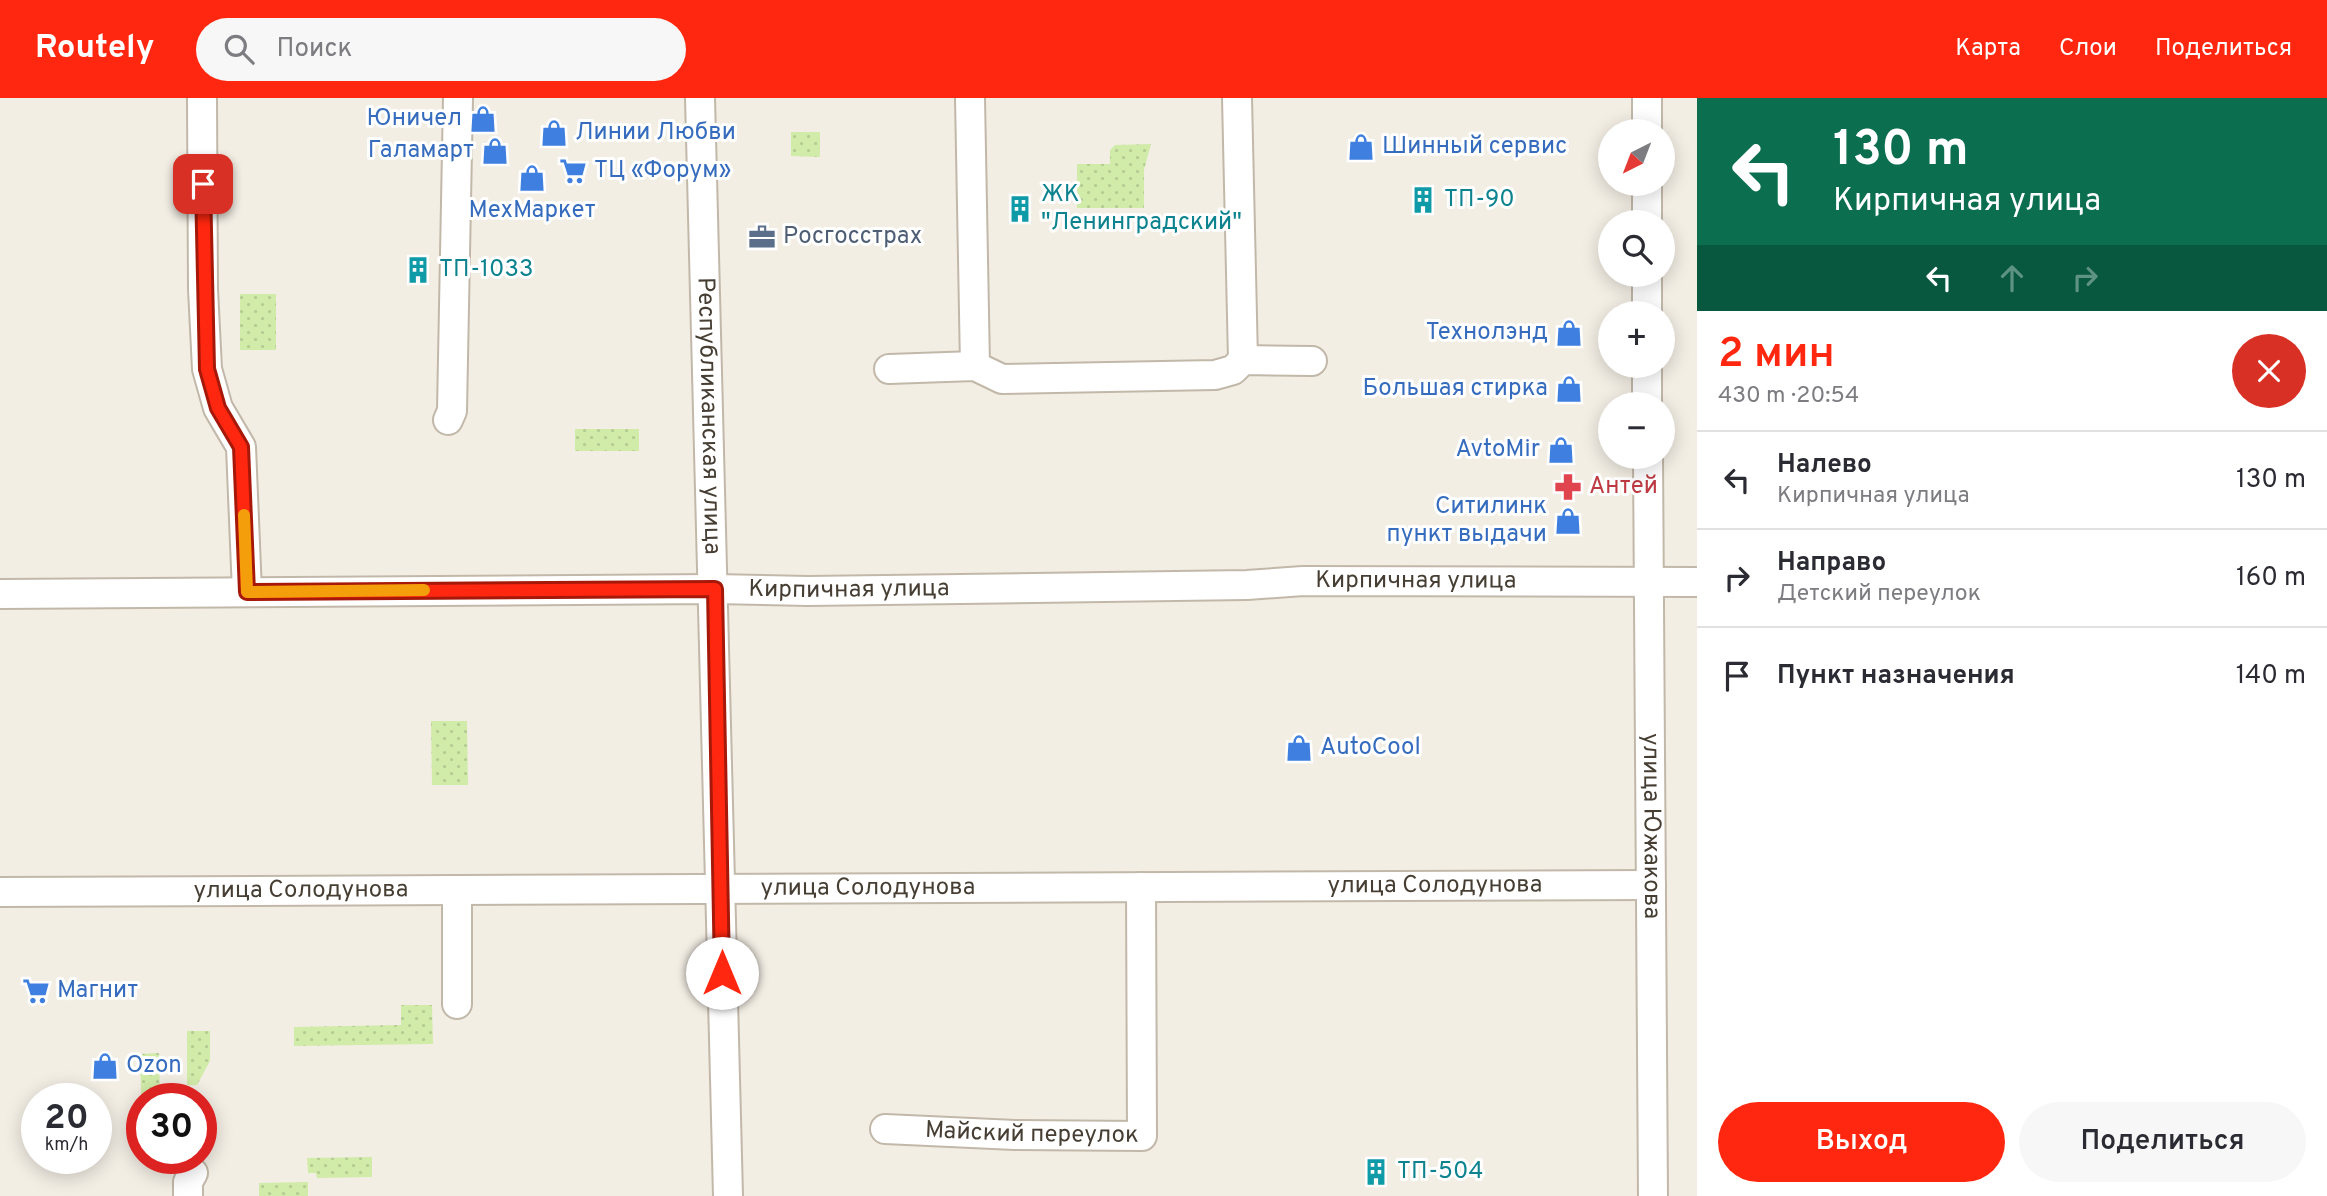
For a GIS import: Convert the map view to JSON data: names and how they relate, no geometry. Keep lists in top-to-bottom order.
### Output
{
  "streets": {
    "street": [
      "Республиканская улица",
      "Кирпичная улица",
      "улица Южакова",
      "улица Солодунова",
      "Майский переулок"
    ]
  },
  "crossings": [
    ["Республиканская улица", "Кирпичная улица"],
    ["Республиканская улица", "улица Солодунова"],
    ["Кирпичная улица", "улица Южакова"],
    ["улица Южакова", "улица Солодунова"],
    ["улица Солодунова", "Майский переулок"]
  ],
  "places": {
    "shop": [
      "Юничел",
      "Линии Любви",
      "Шинный сервис",
      "Галамарт",
      "МехМаркет",
      "Технолэнд",
      "Большая стирка",
      "AvtoMir",
      "Ситилинк пункт выдачи",
      "AutoCool",
      "Ozon"
    ],
    "supermarket": ["ТЦ «Форум»", "Магнит"],
    "building": [
      "ТП-90",
      "ЖК \"Ленинградский\"",
      "ТП-1033",
      "ТП-504"
    ],
    "office": ["Росгосстрах"],
    "pharmacy": ["Антей"]
  },
  "north": "bottom left",
  "page": {
    "header": "Routely",
    "search": "Поиск",
    "nav": ["Карта", "Слои", "Поделиться"],
    "turn": ["130 m", "Кирпичная улица"],
    "map_buttons": ["+", "−"],
    "heading": ["2 мин", "430 m · 20:54"],
    "list": [
      {
        "name": "Налево",
        "note": "Кирпичная улица",
        "value": "130 m"
      },
      {
        "name": "Направо",
        "note": "Детский переулок",
        "value": "160 m"
      },
      {
        "name": "Пункт назначения",
        "value": "140 m"
      }
    ],
    "speed": "20 km/h",
    "limit": "30",
    "buttons": ["Выход", "Поделиться"]
  }
}
